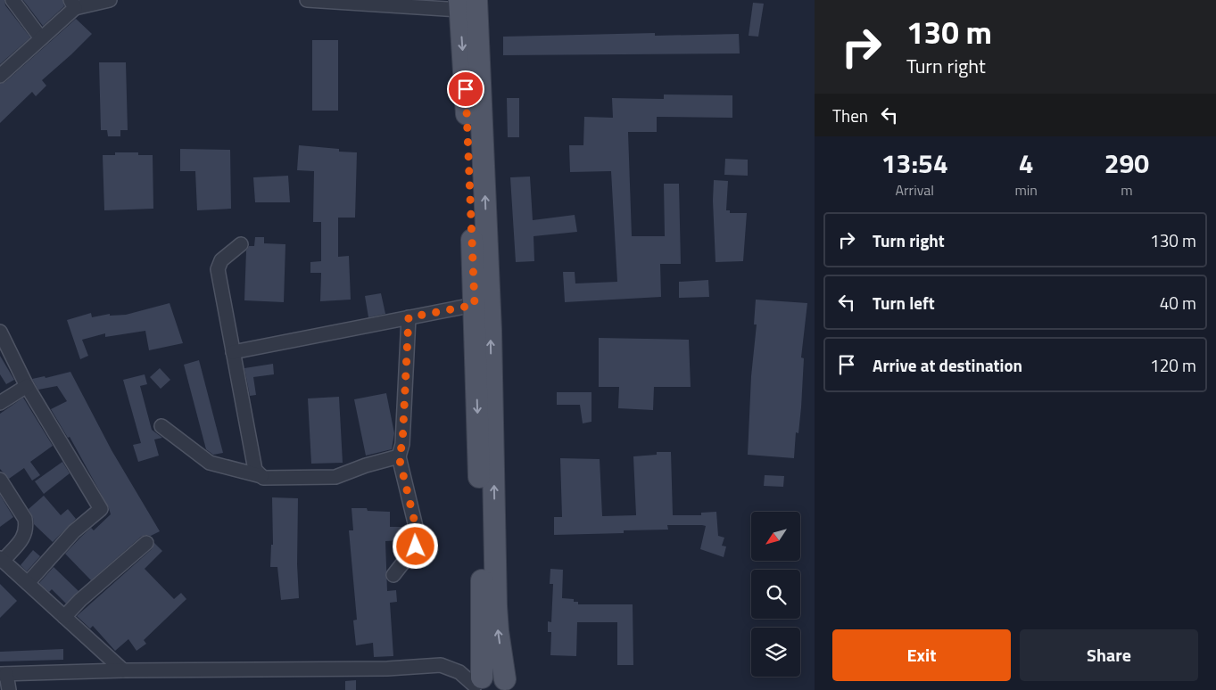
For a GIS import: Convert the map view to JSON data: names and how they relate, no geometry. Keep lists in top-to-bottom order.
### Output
{
  "north": "bottom left",
  "page": {
    "turn": ["130 m", "Turn right"],
    "then": "Then",
    "eta": [
      "13:54",
      "Arrival",
      "4",
      "min",
      "290",
      "m"
    ],
    "list": [
      {
        "name": "Turn right",
        "value": "130 m"
      },
      {
        "name": "Turn left",
        "value": "40 m"
      },
      {
        "name": "Arrive at destination",
        "value": "120 m"
      }
    ],
    "buttons": ["Exit", "Share"]
  }
}
